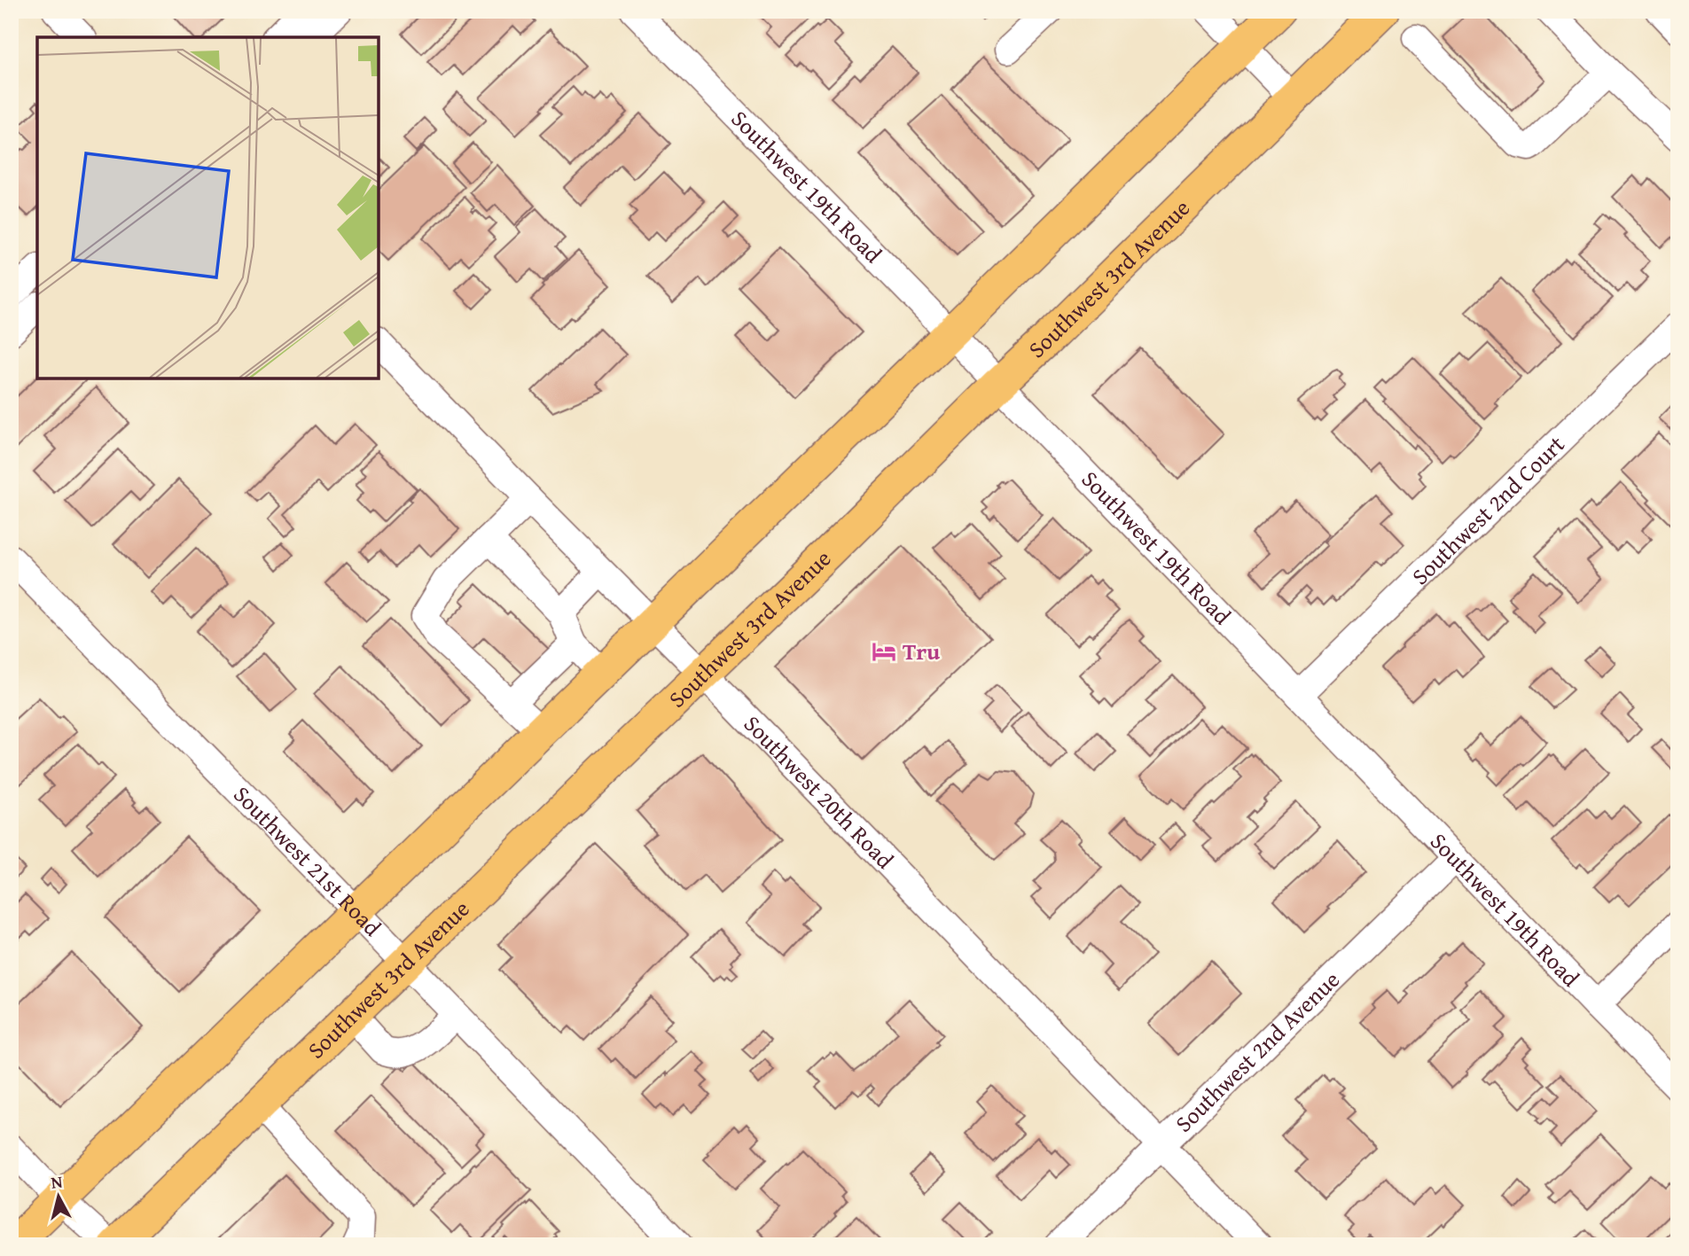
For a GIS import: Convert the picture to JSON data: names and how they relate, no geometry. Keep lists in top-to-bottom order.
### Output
{
  "streets": {
    "main road": ["Southwest 3rd Avenue"],
    "street": [
      "Southwest 19th Road",
      "Southwest 2nd Court",
      "Southwest 20th Road",
      "Southwest 21st Road",
      "Southwest 2nd Avenue"
    ]
  },
  "crossings": [
    ["Southwest 19th Road", "Southwest 3rd Avenue"],
    ["Southwest 19th Road", "Southwest 2nd Court"],
    ["Southwest 19th Road", "Southwest 2nd Avenue"],
    ["Southwest 3rd Avenue", "Southwest 20th Road"],
    ["Southwest 3rd Avenue", "Southwest 21st Road"],
    ["Southwest 20th Road", "Southwest 2nd Avenue"]
  ],
  "places": {
    "hotel": ["Tru"]
  },
  "north": "top"
}
